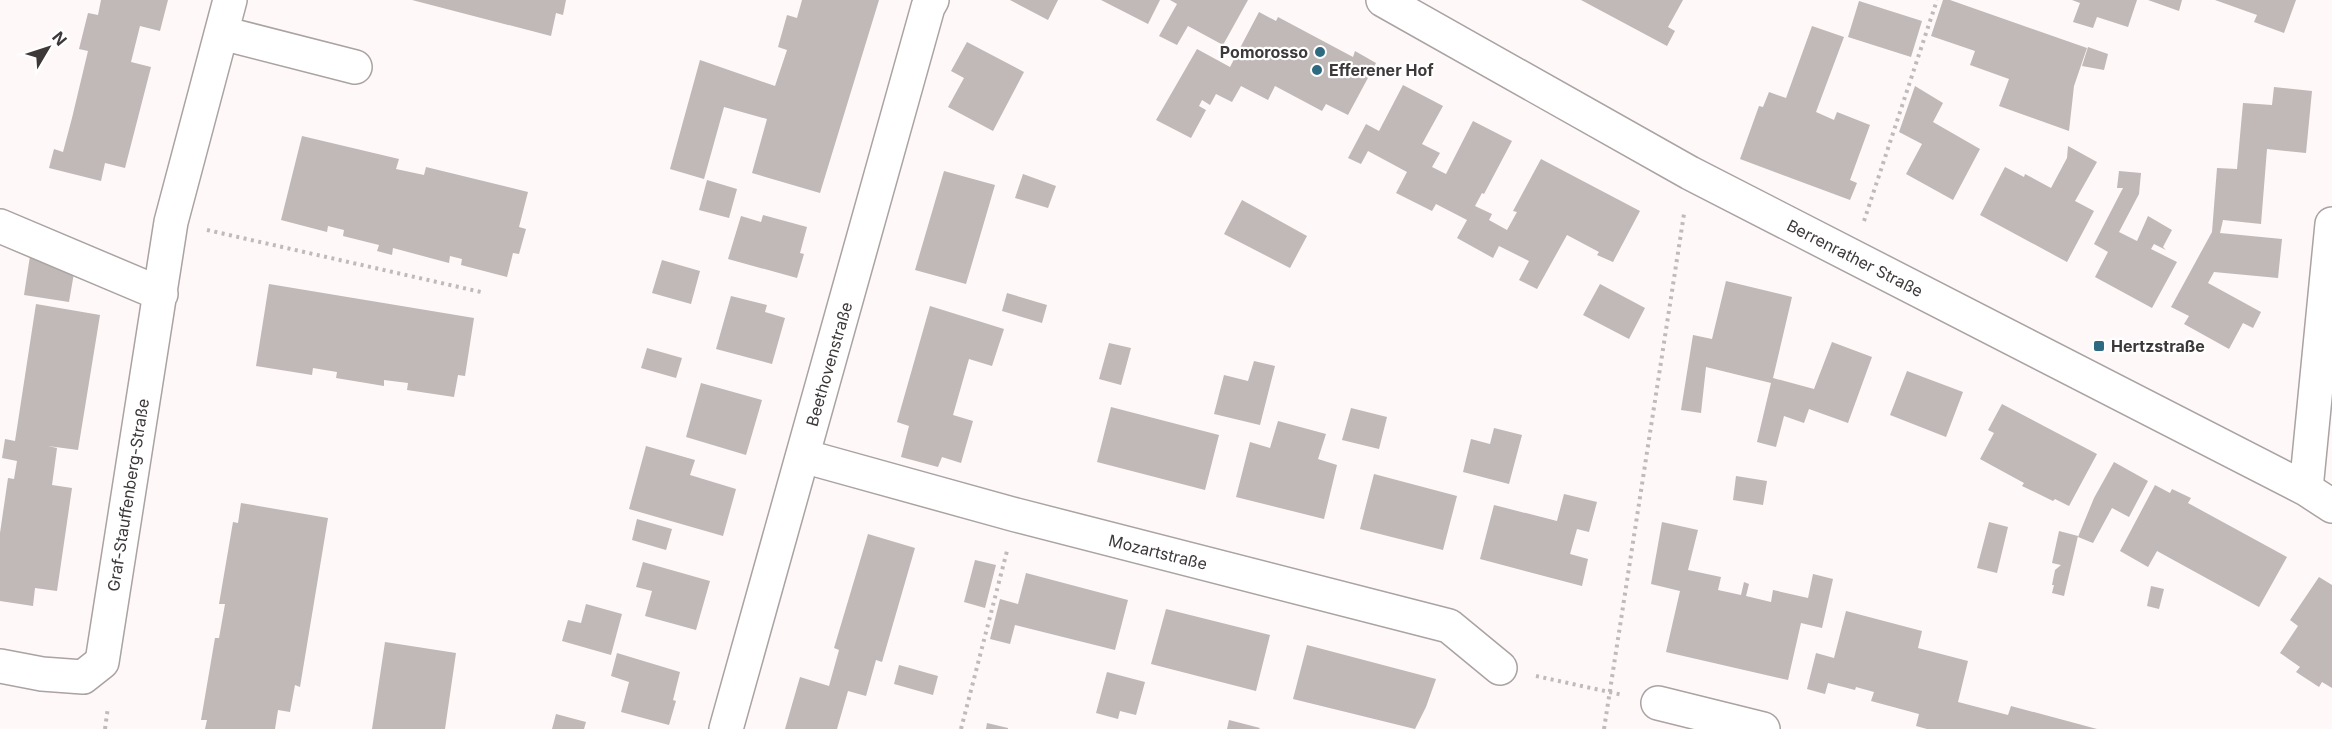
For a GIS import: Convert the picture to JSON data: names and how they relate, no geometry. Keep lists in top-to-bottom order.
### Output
{
  "streets": {
    "street": [
      "Berrenrather Straße",
      "Beethovenstraße",
      "Graf-Stauffenberg-Straße",
      "Mozartstraße"
    ]
  },
  "crossings": [
    ["Beethovenstraße", "Mozartstraße"]
  ],
  "places": {
    "other": ["Pomorosso", "Efferener Hof"],
    "transit": ["Hertzstraße"]
  },
  "north": "top right"
}
